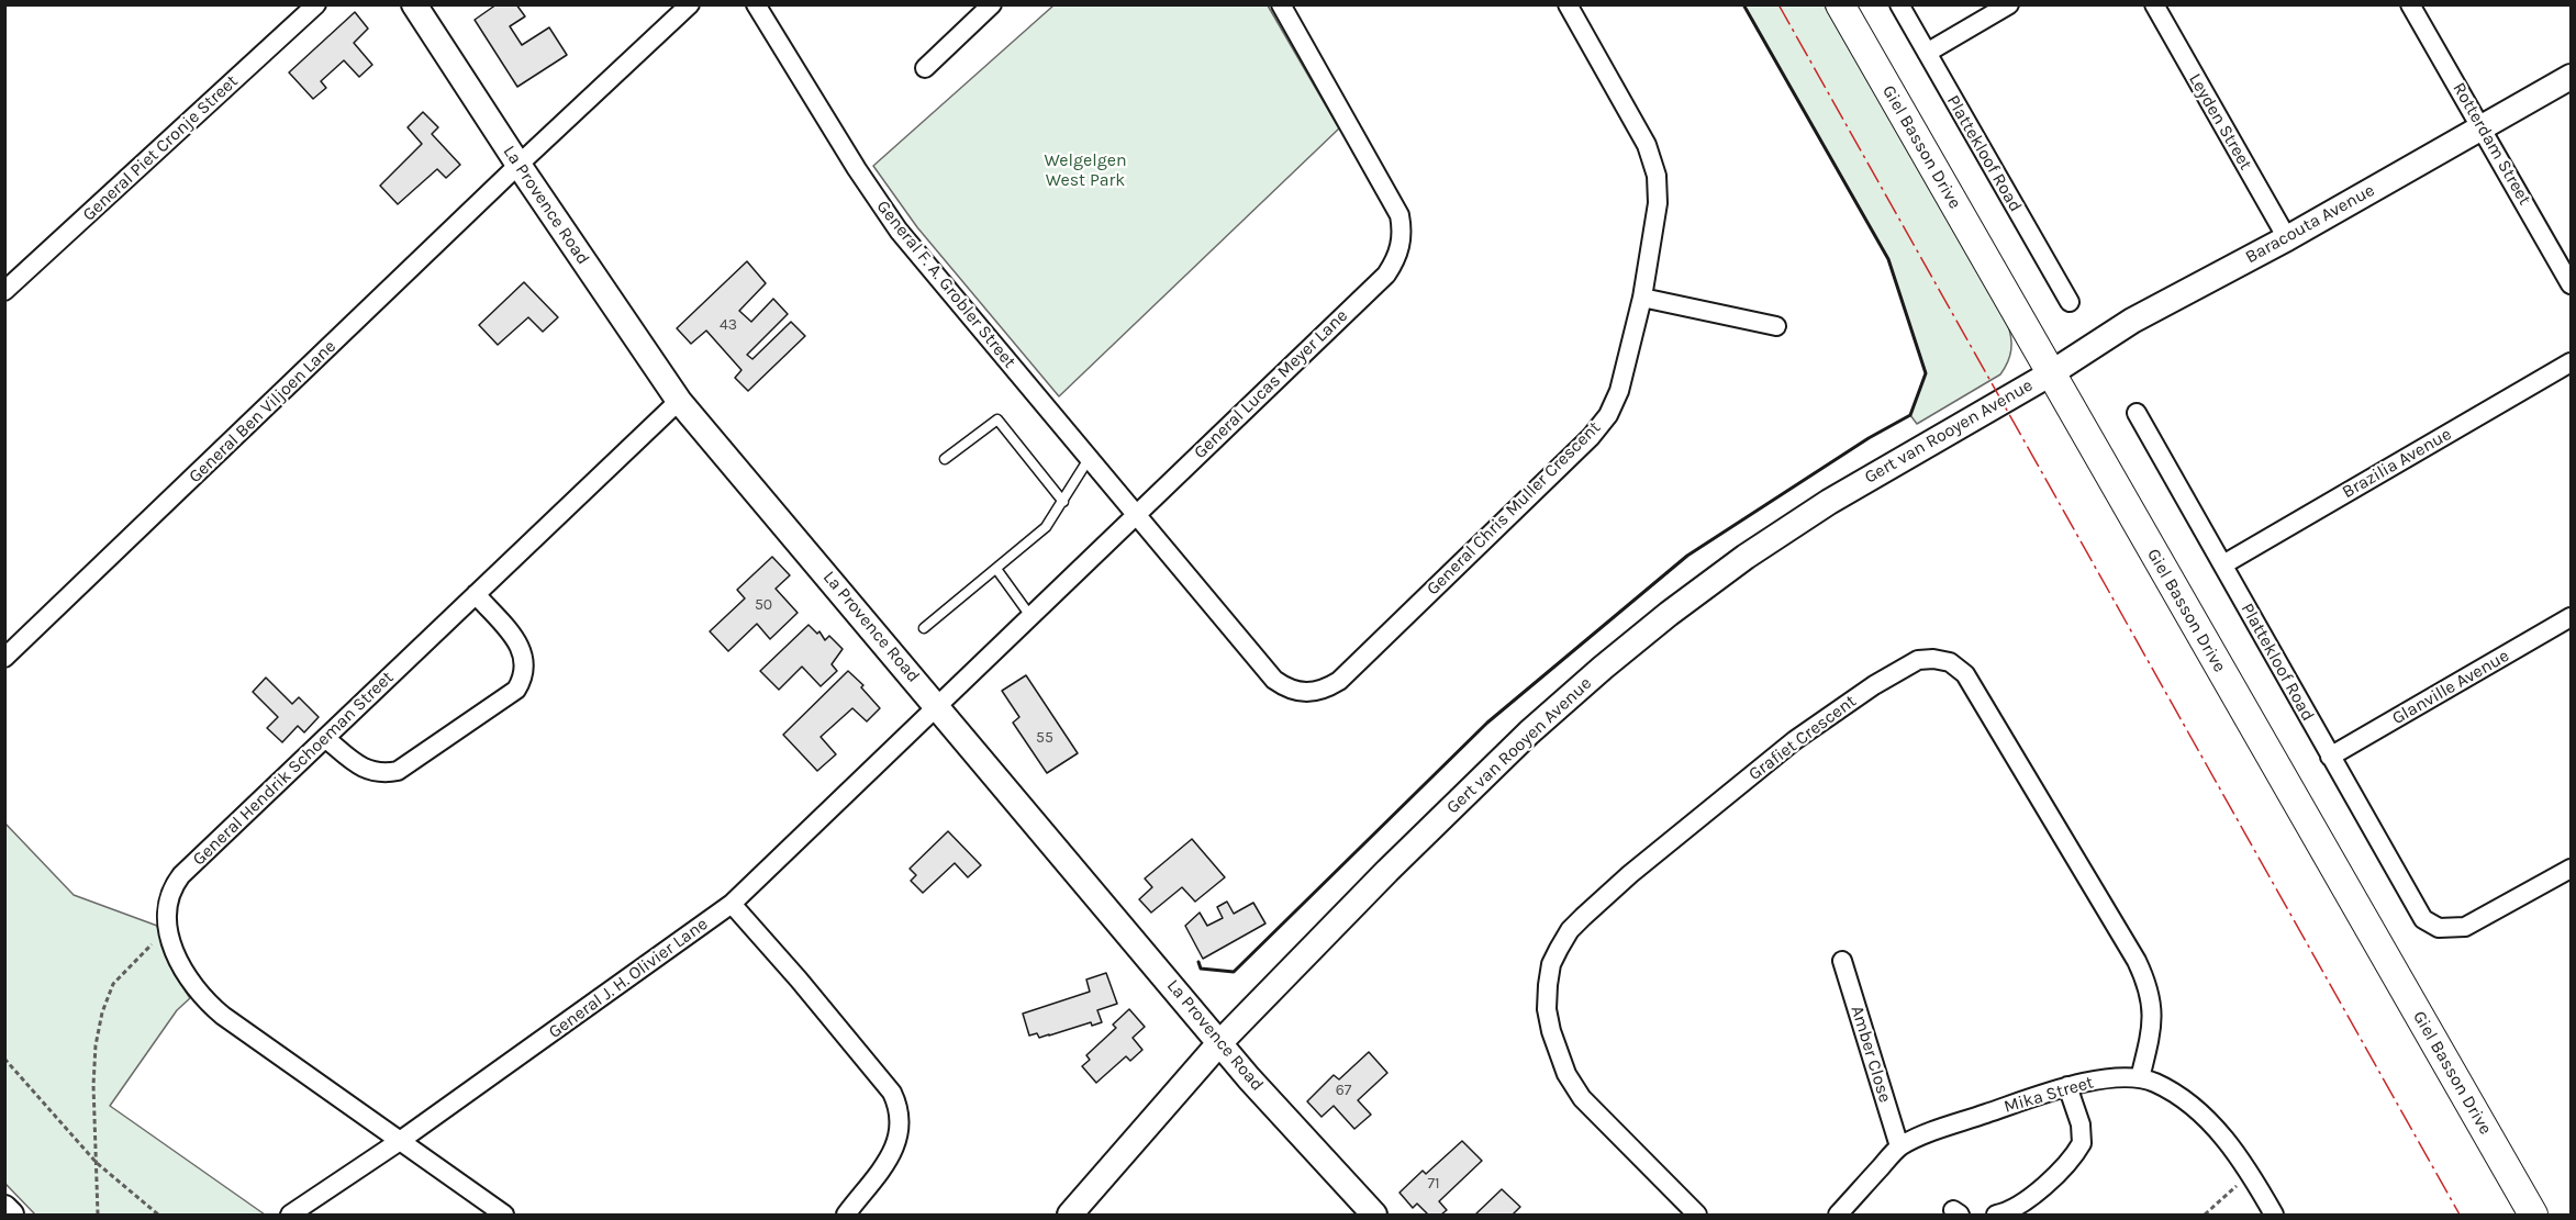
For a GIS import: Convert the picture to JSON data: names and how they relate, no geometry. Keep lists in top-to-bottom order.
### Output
{
  "streets": {
    "main road": ["Giel Basson Drive"],
    "street": [
      "Leyden Street",
      "Rotterdam Street",
      "General Piet Cronje Street",
      "Plattekloof Road",
      "La Provence Road",
      "Baracouta Avenue",
      "General F. A. Grobler Street",
      "General Lucas Meyer Lane",
      "General Ben Viljoen Lane",
      "Gert van Rooyen Avenue",
      "Brazilia Avenue",
      "General Chris Muller Crescent",
      "Glanville Avenue",
      "Grafiet Crescent",
      "General Hendrik Schoeman Street",
      "General J. H. Olivier Lane",
      "Amber Close",
      "Mika Street"
    ]
  },
  "crossings": [
    ["Leyden Street", "Baracouta Avenue"],
    ["Rotterdam Street", "Baracouta Avenue"],
    ["Giel Basson Drive", "Baracouta Avenue"],
    ["Giel Basson Drive", "Gert van Rooyen Avenue"],
    ["Plattekloof Road", "Brazilia Avenue"],
    ["Plattekloof Road", "Glanville Avenue"],
    ["La Provence Road", "General Lucas Meyer Lane"],
    ["La Provence Road", "General Ben Viljoen Lane"],
    ["La Provence Road", "Gert van Rooyen Avenue"],
    ["La Provence Road", "General Hendrik Schoeman Street"],
    ["La Provence Road", "General J. H. Olivier Lane"],
    ["Baracouta Avenue", "Gert van Rooyen Avenue"],
    ["General F. A. Grobler Street", "General Lucas Meyer Lane"],
    ["General F. A. Grobler Street", "General Chris Muller Crescent"],
    ["General Lucas Meyer Lane", "General Chris Muller Crescent"],
    ["General Lucas Meyer Lane", "General J. H. Olivier Lane"],
    ["Grafiet Crescent", "Mika Street"],
    ["General Hendrik Schoeman Street", "General J. H. Olivier Lane"],
    ["Amber Close", "Mika Street"]
  ],
  "parks": ["Welgelgen West Park"],
  "house_numbers": [
    "43",
    "50",
    "55",
    "67",
    "71"
  ]
}
